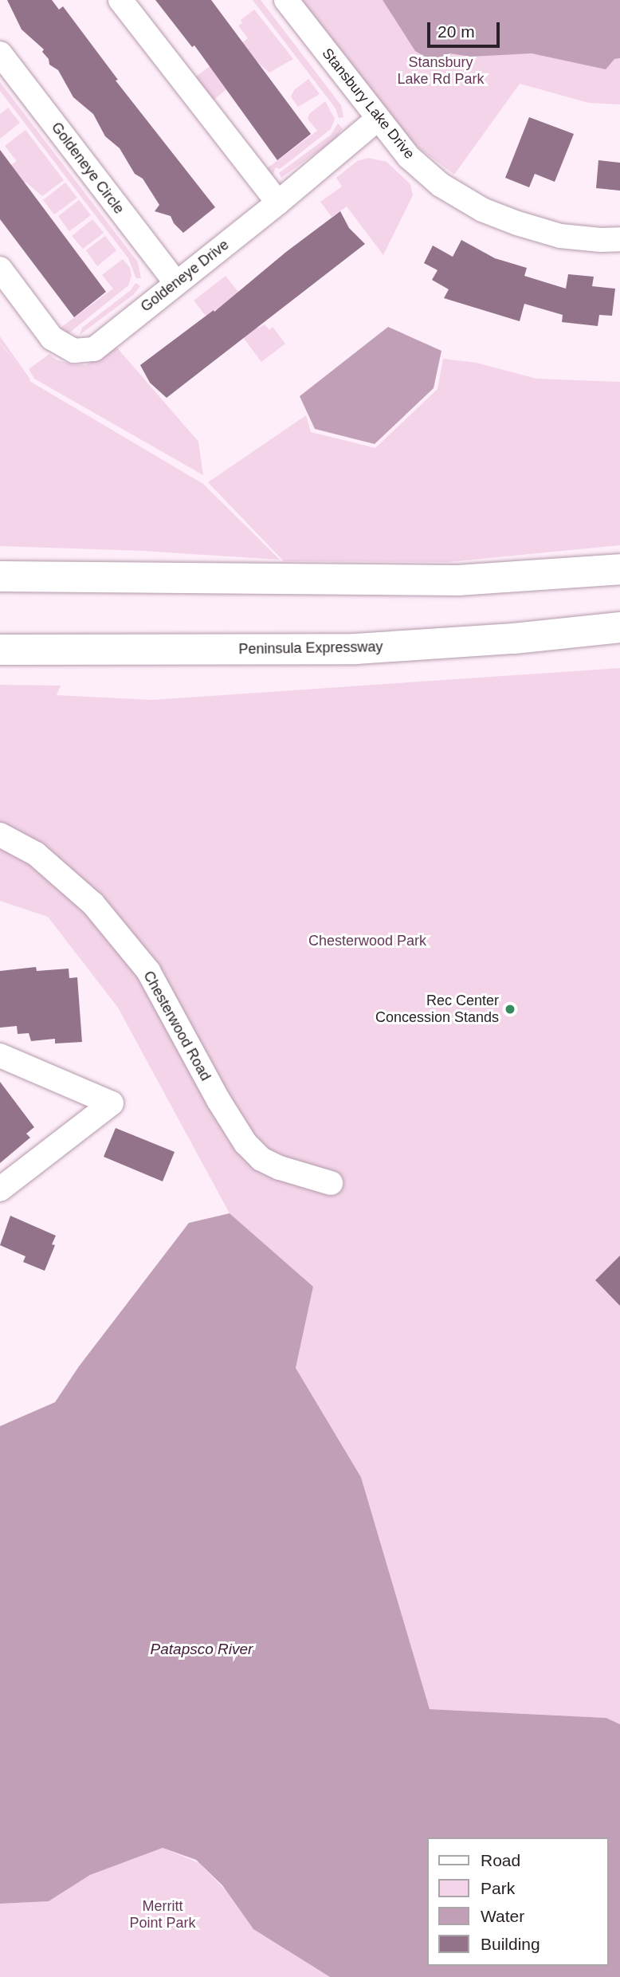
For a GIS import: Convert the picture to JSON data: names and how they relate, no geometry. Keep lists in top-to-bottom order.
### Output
{
  "streets": {
    "main road": ["Peninsula Expressway"],
    "street": [
      "Stansbury Lake Drive",
      "Goldeneye Circle",
      "Goldeneye Drive",
      "Chesterwood Road"
    ]
  },
  "crossings": [
    ["Stansbury Lake Drive", "Goldeneye Drive"],
    ["Goldeneye Circle", "Goldeneye Drive"]
  ],
  "water": ["Patapsco River"],
  "parks": ["Stansbury Lake Rd Park", "Chesterwood Park", "Merritt Point Park"],
  "places": ["Rec Center Concession Stands"],
  "legend": [
    "Road",
    "Park",
    "Water",
    "Building"
  ],
  "scale_bar": "20 m"
}
